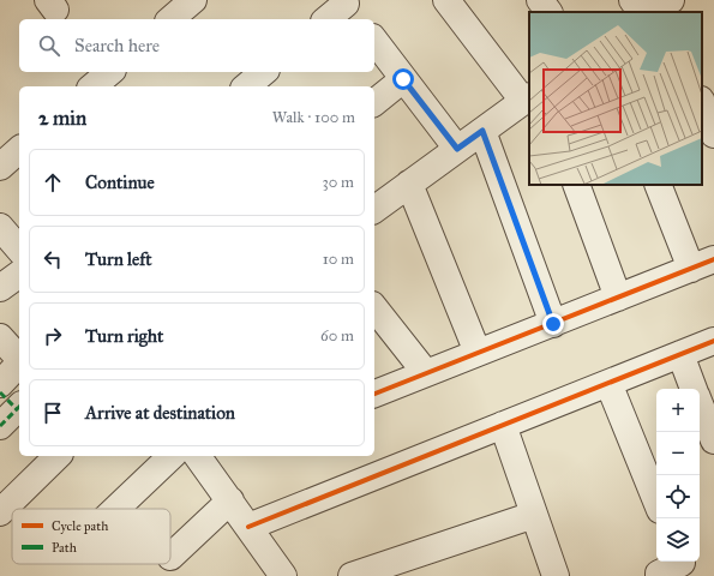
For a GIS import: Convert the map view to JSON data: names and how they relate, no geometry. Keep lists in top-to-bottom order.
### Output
{
  "legend": ["Cycle path", "Path"],
  "page": {
    "search": "Search here",
    "heading": ["2 min", "Walk · 100 m"],
    "list": [
      ["Continue", "30 m"],
      ["Turn left", "10 m"],
      ["Turn right", "60 m"],
      "Arrive at destination"
    ],
    "map_buttons": ["+", "−"]
  }
}
